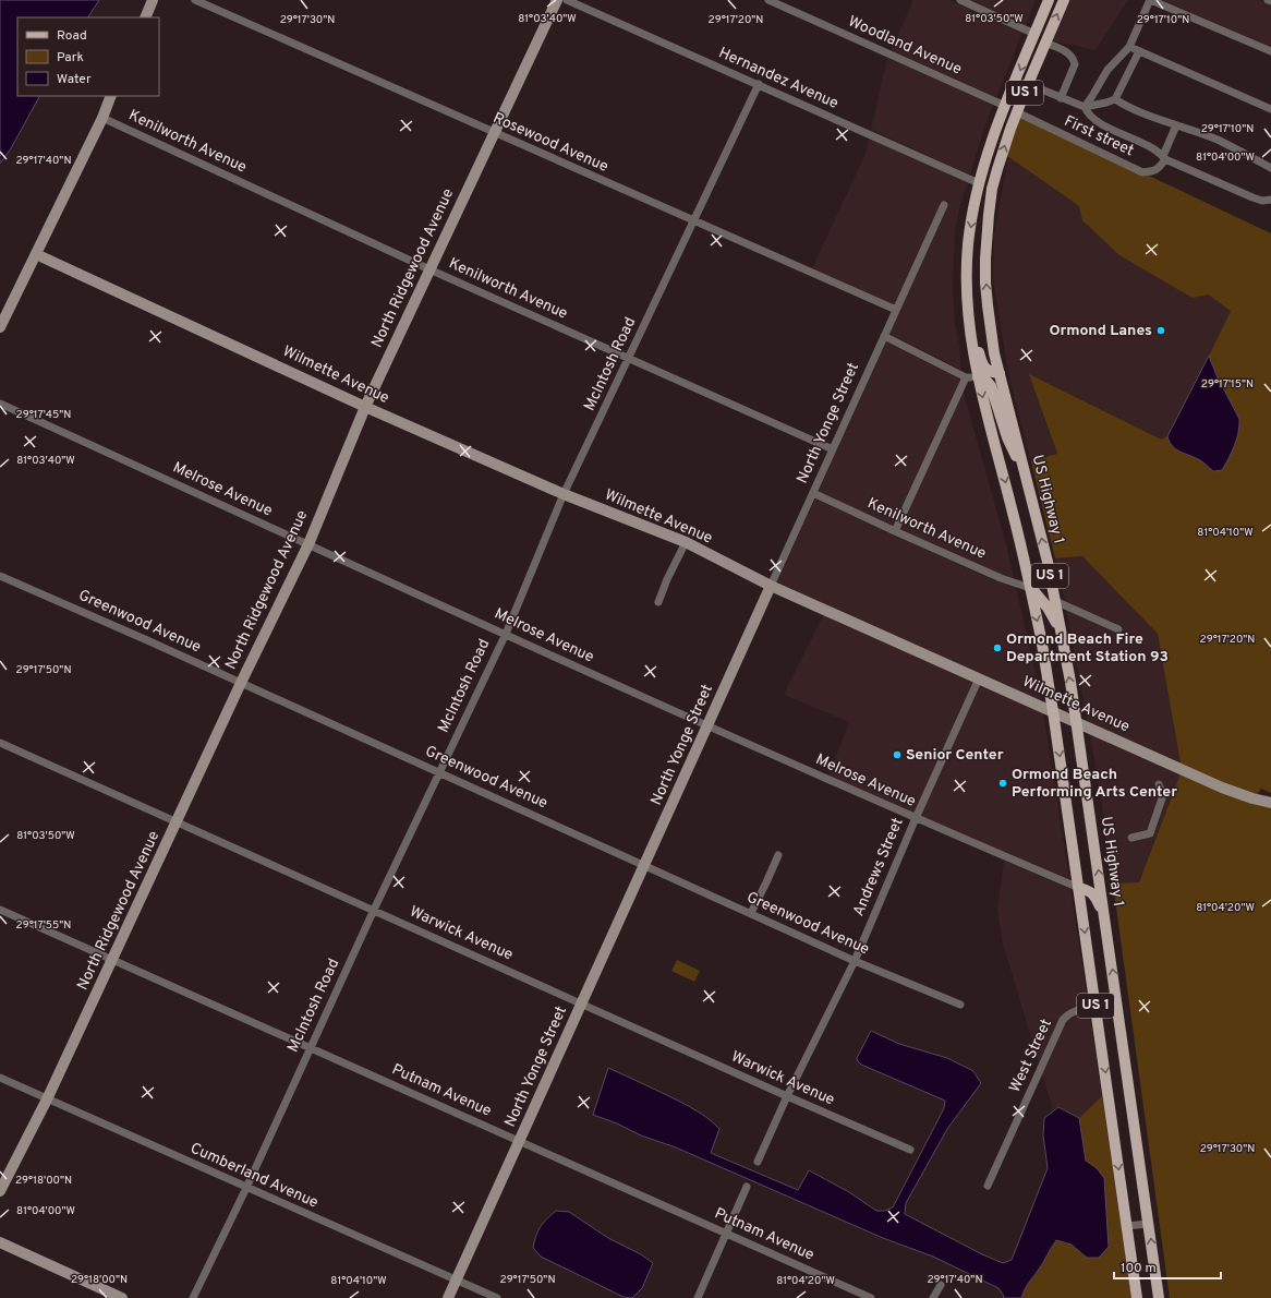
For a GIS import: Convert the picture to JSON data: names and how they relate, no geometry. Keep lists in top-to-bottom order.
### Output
{
  "streets": {
    "main road": ["US 1", "US Highway 1"],
    "street": [
      "Woodland Avenue",
      "Hernandez Avenue",
      "First street",
      "Kenilworth Avenue",
      "Rosewood Avenue",
      "North Ridgewood Avenue",
      "McIntosh Road",
      "Wilmette Avenue",
      "North Yonge Street",
      "Melrose Avenue",
      "Greenwood Avenue",
      "Andrews Street",
      "Warwick Avenue",
      "West Street",
      "Putnam Avenue",
      "Cumberland Avenue"
    ]
  },
  "crossings": [
    ["Woodland Avenue", "US 1"],
    ["Hernandez Avenue", "US 1"],
    ["Hernandez Avenue", "McIntosh Road"],
    ["US 1", "First street"],
    ["US 1", "Kenilworth Avenue"],
    ["US 1", "Wilmette Avenue"],
    ["US 1", "Melrose Avenue"],
    ["US 1", "US Highway 1"],
    ["US 1", "West Street"],
    ["Kenilworth Avenue", "North Ridgewood Avenue"],
    ["Kenilworth Avenue", "McIntosh Road"],
    ["Kenilworth Avenue", "North Yonge Street"],
    ["Rosewood Avenue", "North Ridgewood Avenue"],
    ["Rosewood Avenue", "McIntosh Road"],
    ["Rosewood Avenue", "North Yonge Street"],
    ["North Ridgewood Avenue", "Wilmette Avenue"],
    ["North Ridgewood Avenue", "Melrose Avenue"],
    ["North Ridgewood Avenue", "Greenwood Avenue"],
    ["North Ridgewood Avenue", "Warwick Avenue"],
    ["North Ridgewood Avenue", "Putnam Avenue"],
    ["North Ridgewood Avenue", "Cumberland Avenue"],
    ["McIntosh Road", "Wilmette Avenue"],
    ["McIntosh Road", "Melrose Avenue"],
    ["McIntosh Road", "Greenwood Avenue"],
    ["McIntosh Road", "Warwick Avenue"],
    ["McIntosh Road", "Putnam Avenue"],
    ["McIntosh Road", "Cumberland Avenue"],
    ["Wilmette Avenue", "North Yonge Street"],
    ["Wilmette Avenue", "US Highway 1"],
    ["Wilmette Avenue", "Andrews Street"],
    ["North Yonge Street", "Melrose Avenue"],
    ["North Yonge Street", "Greenwood Avenue"],
    ["North Yonge Street", "Warwick Avenue"],
    ["North Yonge Street", "Putnam Avenue"],
    ["North Yonge Street", "Cumberland Avenue"],
    ["Melrose Avenue", "Andrews Street"],
    ["Greenwood Avenue", "Andrews Street"],
    ["Andrews Street", "Warwick Avenue"]
  ],
  "places": [
    "Ormond Lanes",
    "Ormond Beach Fire Department Station 93",
    "Senior Center",
    "Ormond Beach Performing Arts Center"
  ],
  "legend": ["Road", "Park", "Water"],
  "scale_bar": "100 m",
  "coordinates": [
    "81°03'40\"W",
    "81°03'50\"W",
    "29°17'30\"N",
    "29°17'20\"N",
    "29°17'10\"N",
    "81°04'00\"W",
    "29°17'40\"N",
    "29°17'15\"N",
    "29°17'45\"N",
    "81°04'10\"W",
    "29°17'50\"N",
    "81°04'20\"W",
    "29°17'55\"N",
    "29°18'00\"N"
  ]
}
